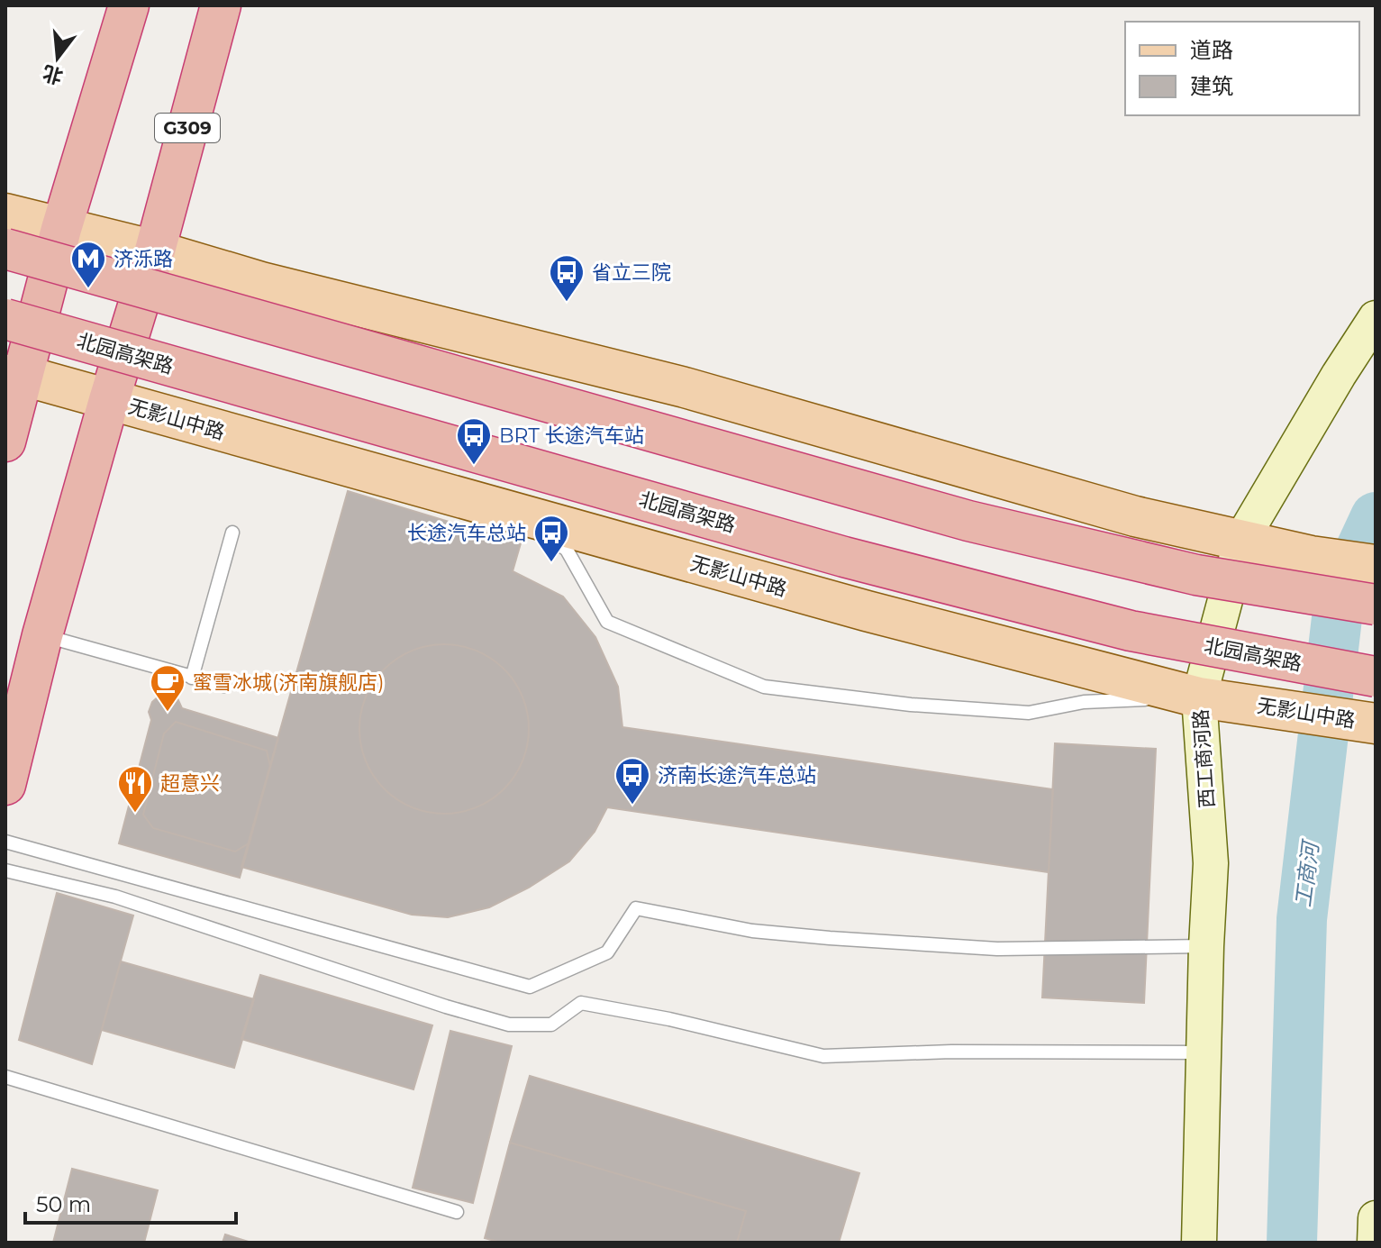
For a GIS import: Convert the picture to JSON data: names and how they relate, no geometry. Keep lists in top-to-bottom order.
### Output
{
  "streets": {
    "highway": ["G309", "北园高架路"],
    "main road": ["无影山中路", "西工商河路"]
  },
  "crossings": [
    ["G309", "无影山中路"],
    ["无影山中路", "西工商河路"]
  ],
  "water": ["工商河"],
  "places": {
    "metro station": ["济泺路"],
    "bus stop": [
      "省立三院",
      "BRT 长途汽车站",
      "长途汽车总站",
      "济南长途汽车总站"
    ],
    "cafe": ["蜜雪冰城(济南旗舰店)"],
    "restaurant": ["超意兴"]
  },
  "legend": ["道路", "建筑"],
  "scale_bar": "50 m",
  "north": "bottom"
}
